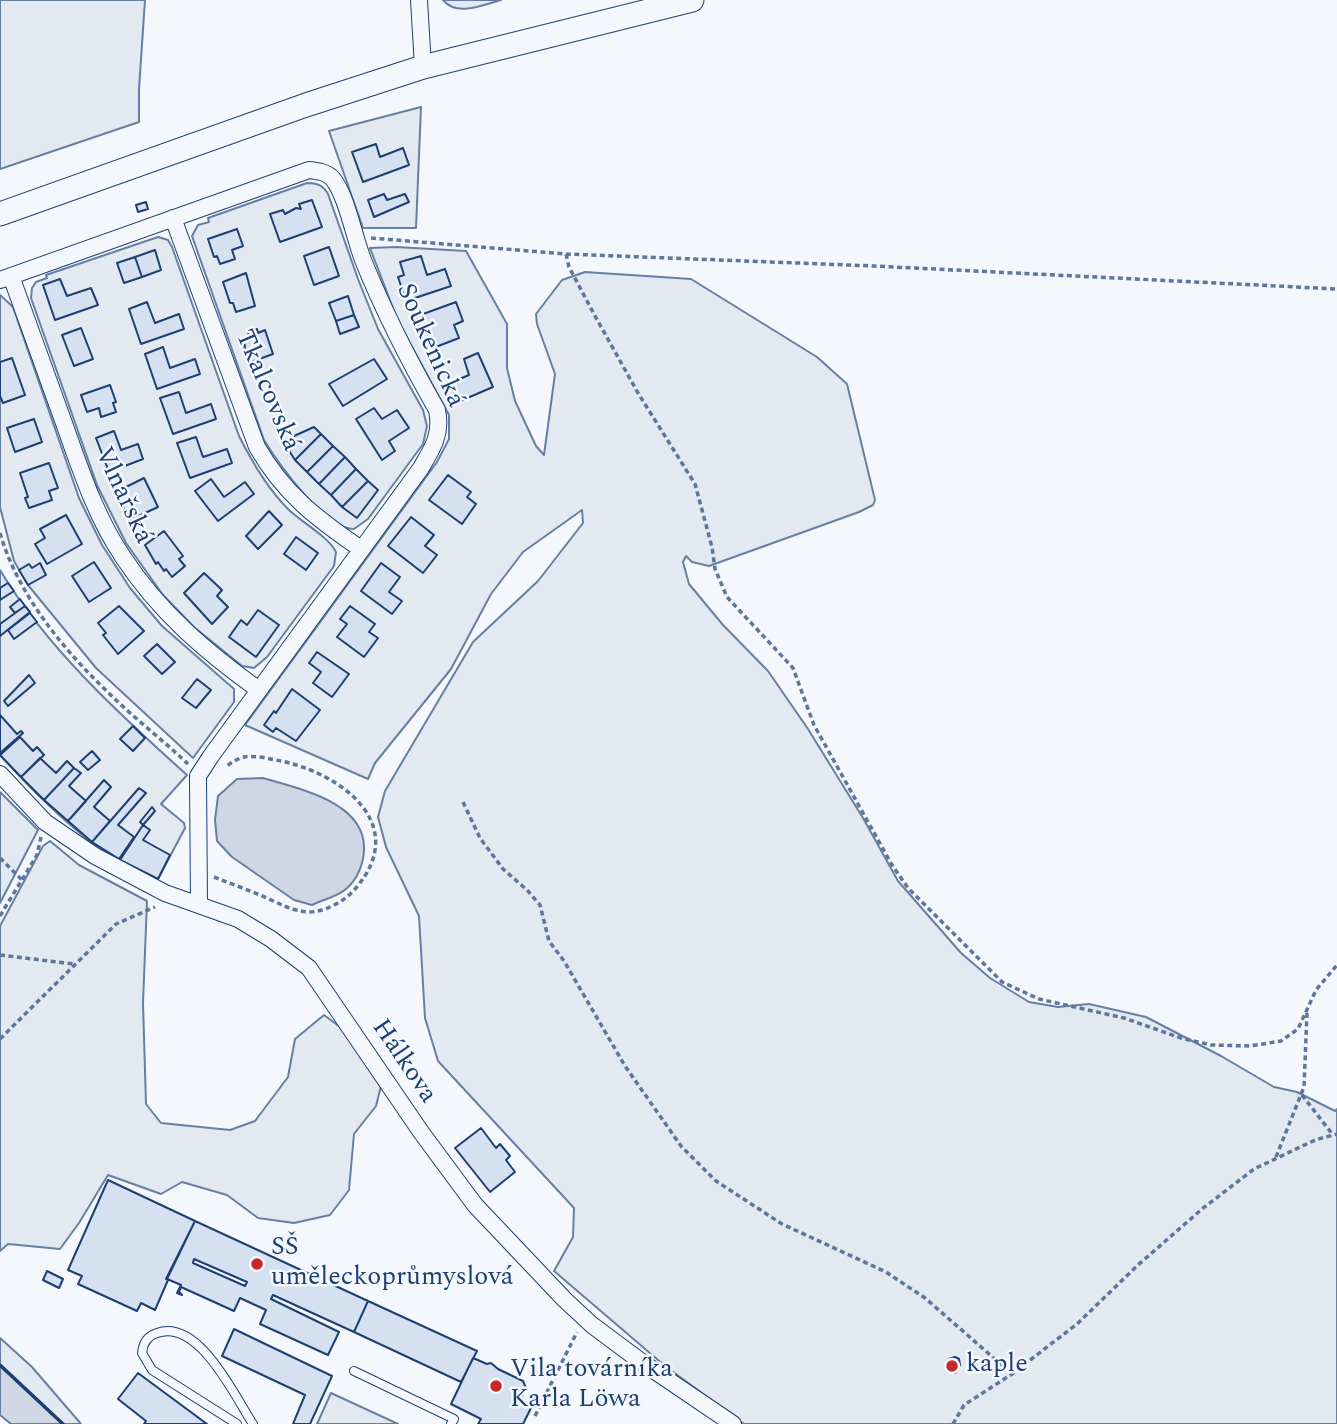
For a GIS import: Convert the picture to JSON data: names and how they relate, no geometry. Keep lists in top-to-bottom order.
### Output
{
  "streets": {
    "street": [
      "Soukenická",
      "Tkalcovská",
      "Vlnařská",
      "Hálkova"
    ]
  },
  "crossings": [
    ["Soukenická", "Tkalcovská"],
    ["Soukenická", "Vlnařská"]
  ],
  "places": ["SŠ uměleckoprůmyslová", "kaple", "Vila továrníka Karla Löwa"]
}
